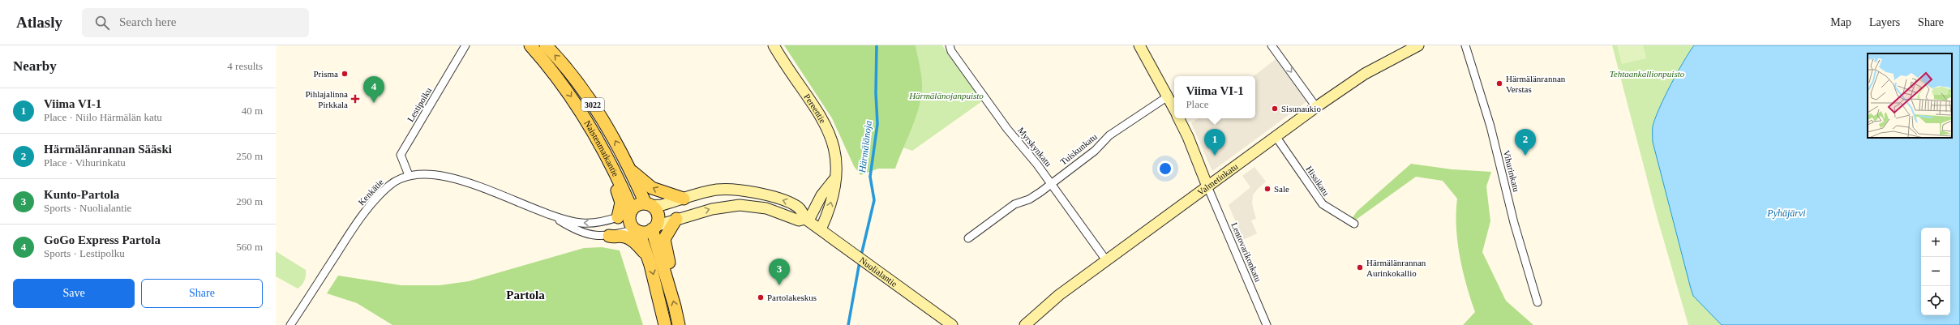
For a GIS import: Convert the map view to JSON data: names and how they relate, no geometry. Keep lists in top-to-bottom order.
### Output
{
  "streets": {
    "main road": ["3022", "Naistenmatkantie"],
    "street": [
      "Lestipolku",
      "Pereentie",
      "Myrskynkatu",
      "Tuiskunkatu",
      "Vihurinkatu",
      "Valmetinkatu",
      "Hissikatu",
      "Kenkätie",
      "Lentovarikonkatu",
      "Nuolialantie"
    ]
  },
  "crossings": [
    ["Lestipolku", "Kenkätie"],
    ["Pereentie", "Nuolialantie"],
    ["Myrskynkatu", "Tuiskunkatu"],
    ["Myrskynkatu", "Valmetinkatu"],
    ["Naistenmatkantie", "Kenkätie"],
    ["Naistenmatkantie", "Nuolialantie"],
    ["Valmetinkatu", "Hissikatu"],
    ["Valmetinkatu", "Lentovarikonkatu"],
    ["Kenkätie", "Nuolialantie"]
  ],
  "districts": ["Partola"],
  "water": ["Härmälänoja", "Pyhäjärvi"],
  "parks": ["Tehtaankallionpuisto", "Härmälänojanpuisto"],
  "places": {
    "other": [
      "Prisma",
      "Härmälänrannan Verstas",
      "Sisunaukio",
      "Sale",
      "Härmälänrannan Aurinkokallio",
      "Partolakeskus"
    ],
    "health": ["Pihlajalinna Pirkkala"]
  },
  "page": {
    "header": "Atlasly",
    "search": "Search here",
    "nav": ["Map", "Layers", "Share"],
    "heading": ["Nearby", "4 results"],
    "popup": ["Viima VI-1", "Place"],
    "pins": [
      "4",
      "1",
      "2",
      "3"
    ],
    "list": [
      {
        "mark": "1",
        "name": "Viima VI-1",
        "note": "Place · Niilo Härmälän katu",
        "value": "40 m"
      },
      {
        "mark": "2",
        "name": "Härmälänrannan Sääski",
        "note": "Place · Vihurinkatu",
        "value": "250 m"
      },
      {
        "mark": "3",
        "name": "Kunto-Partola",
        "note": "Sports · Nuolialantie",
        "value": "290 m"
      },
      {
        "mark": "4",
        "name": "GoGo Express Partola",
        "note": "Sports · Lestipolku",
        "value": "560 m"
      }
    ],
    "map_buttons": ["+", "−"],
    "buttons": ["Save", "Share"]
  }
}
